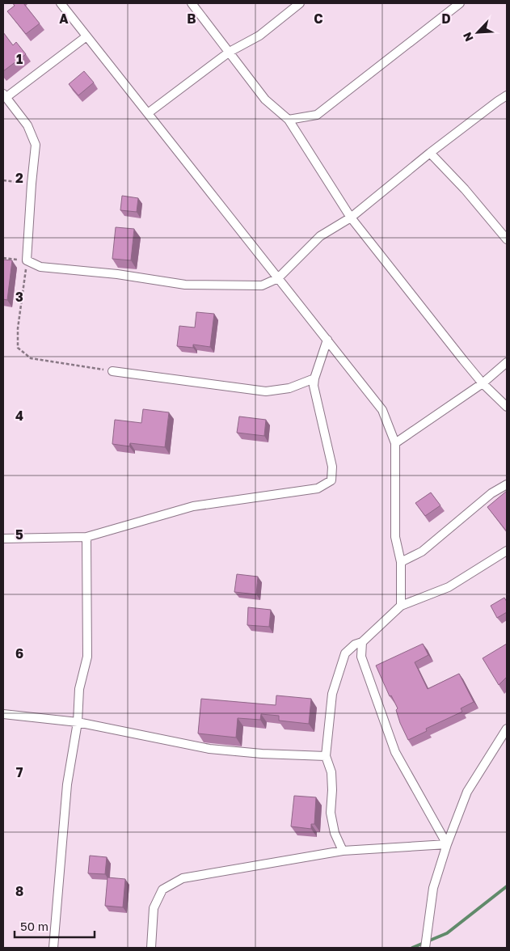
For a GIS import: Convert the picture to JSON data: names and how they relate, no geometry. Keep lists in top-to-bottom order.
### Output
{
  "scale_bar": "50 m",
  "north": "bottom left",
  "grid": {
    "columns": [
      "A",
      "B",
      "C",
      "D"
    ],
    "rows": [
      "1",
      "2",
      "3",
      "4",
      "5",
      "6",
      "7",
      "8"
    ]
  }
}
